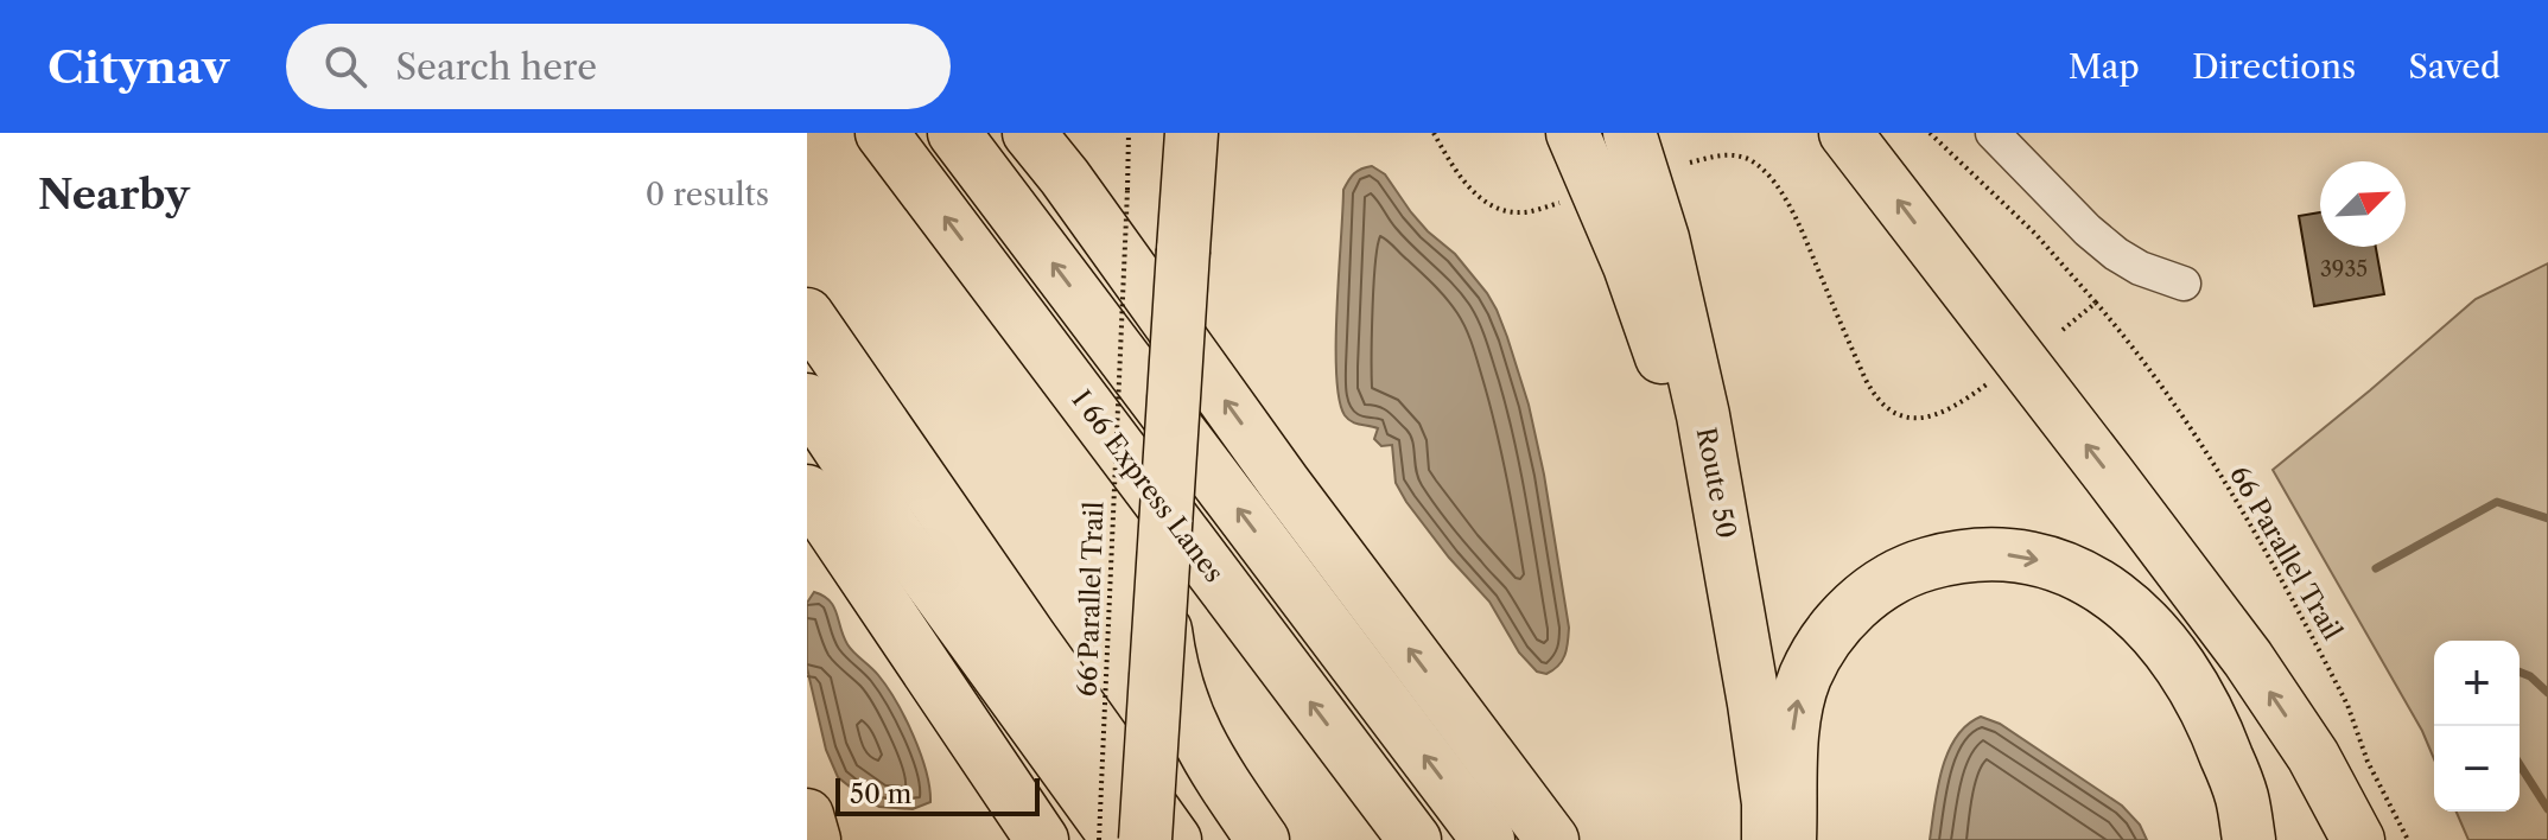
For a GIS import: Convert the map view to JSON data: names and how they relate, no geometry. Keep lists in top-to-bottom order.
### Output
{
  "streets": {
    "highway": ["Route 50", "I 66 Express Lanes"],
    "path": ["66 Parallel Trail"]
  },
  "house_numbers": ["3935"],
  "scale_bar": "50 m",
  "north": "top right",
  "page": {
    "header": "Citynav",
    "search": "Search here",
    "nav": ["Map", "Directions", "Saved"],
    "heading": ["Nearby", "0 results"],
    "map_buttons": ["+", "−"],
    "scale": "50 m"
  }
}
